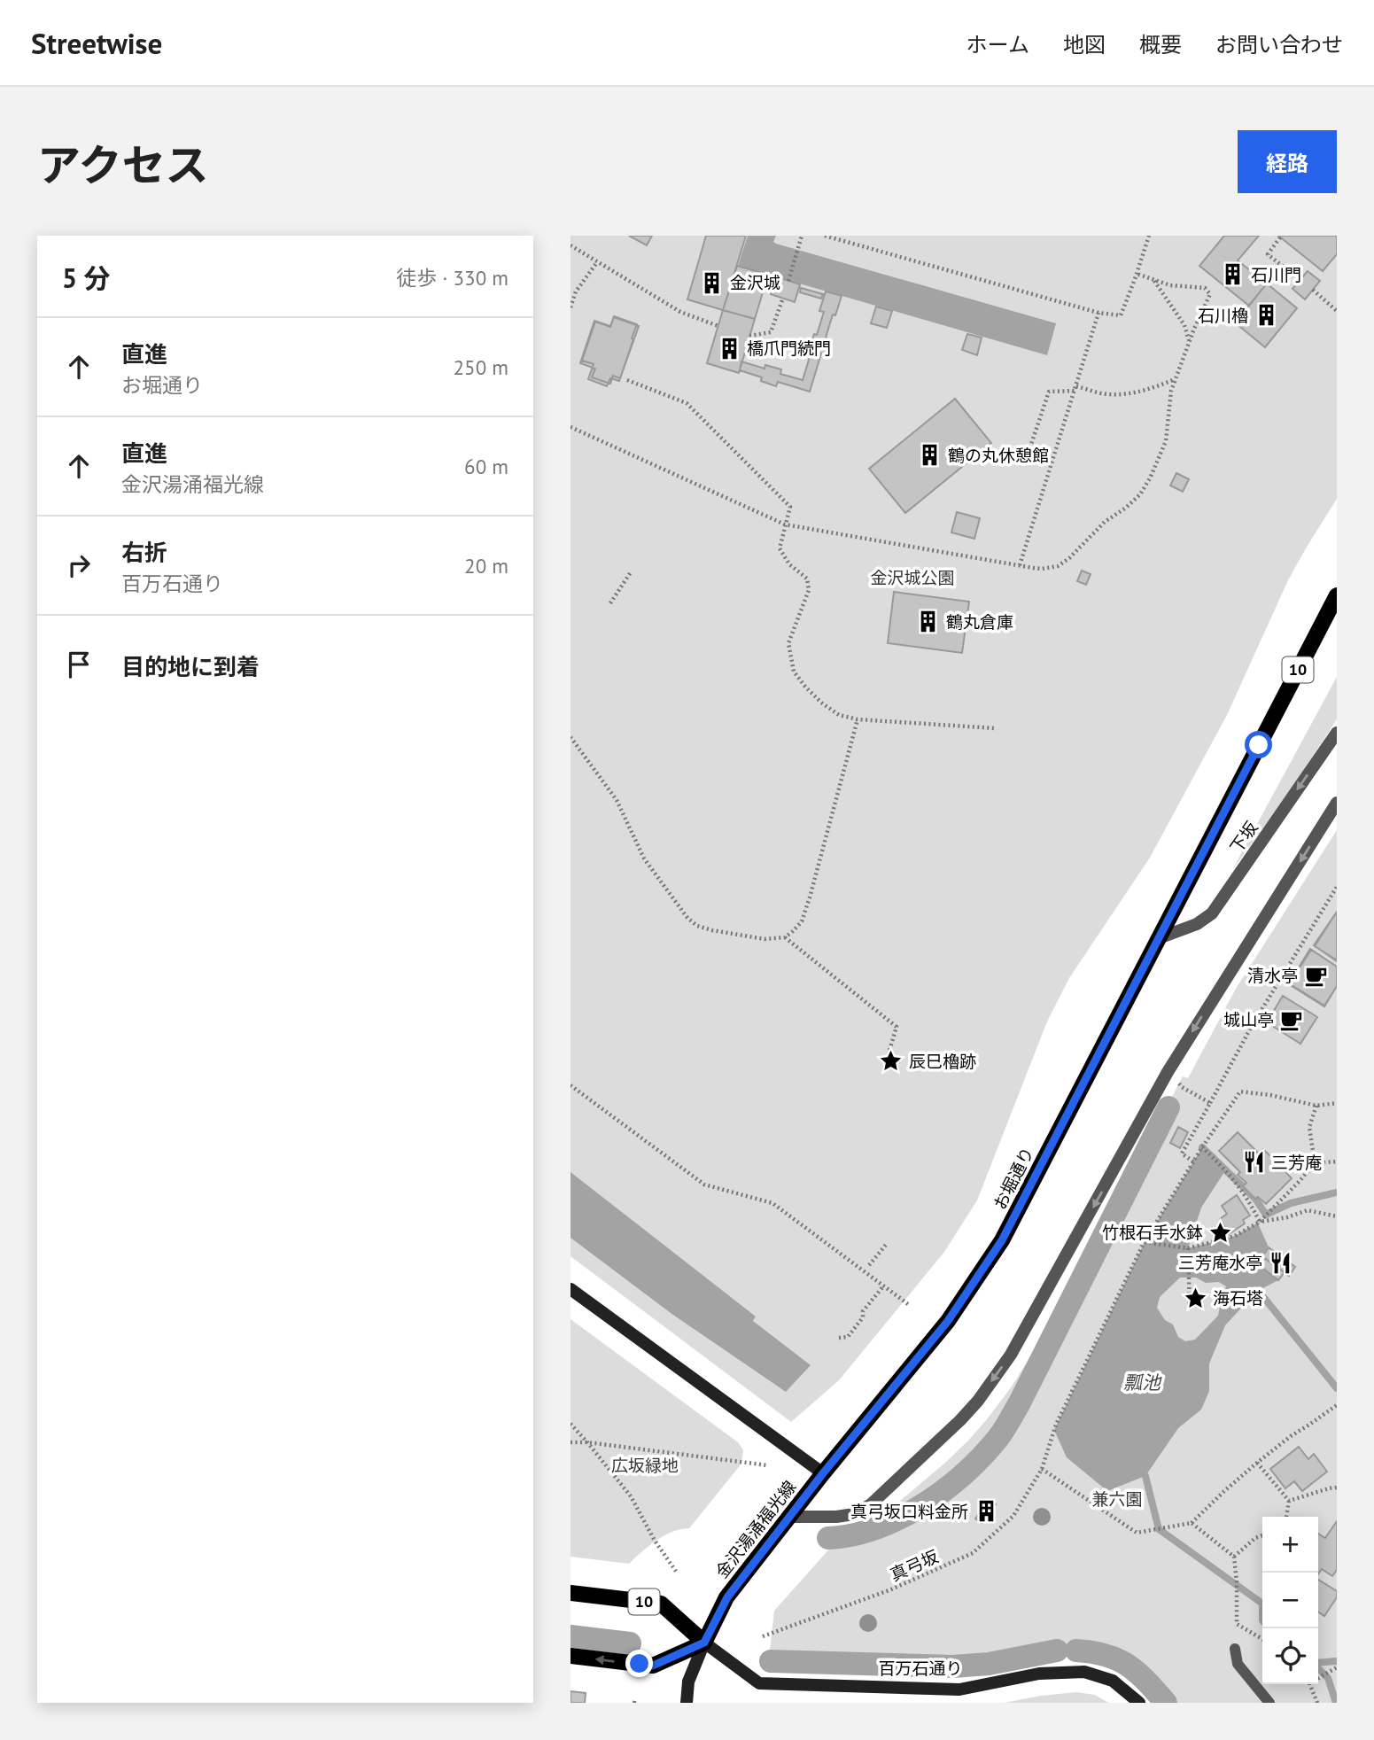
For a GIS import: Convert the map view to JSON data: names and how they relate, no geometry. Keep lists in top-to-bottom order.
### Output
{
  "streets": {
    "main road": [
      "10",
      "お堀通り",
      "金沢湯涌福光線",
      "百万石通り"
    ],
    "street": ["下坂"],
    "path": ["真弓坂"]
  },
  "crossings": [
    ["下坂", "お堀通り"],
    ["お堀通り", "金沢湯涌福光線"],
    ["金沢湯涌福光線", "百万石通り"]
  ],
  "water": ["瓢池"],
  "parks": ["金沢城公園", "広坂緑地", "兼六園"],
  "places": {
    "building": [
      "石川門",
      "金沢城",
      "石川櫓",
      "橋爪門続門",
      "鶴の丸休憩館",
      "鶴丸倉庫",
      "真弓坂口料金所"
    ],
    "cafe": ["清水亭", "城山亭"],
    "place": ["辰巳櫓跡", "竹根石手水鉢", "海石塔"],
    "restaurant": ["三芳庵", "三芳庵水亭"]
  },
  "page": {
    "header": "Streetwise",
    "nav": [
      "ホーム",
      "地図",
      "概要",
      "お問い合わせ"
    ],
    "title": "アクセス",
    "buttons": "経路",
    "heading": ["5 分", "徒歩 · 330 m"],
    "list": [
      ["直進", "お堀通り", "250 m"],
      ["直進", "金沢湯涌福光線", "60 m"],
      ["右折", "百万石通り", "20 m"],
      "目的地に到着"
    ],
    "map_buttons": ["+", "−"]
  }
}
